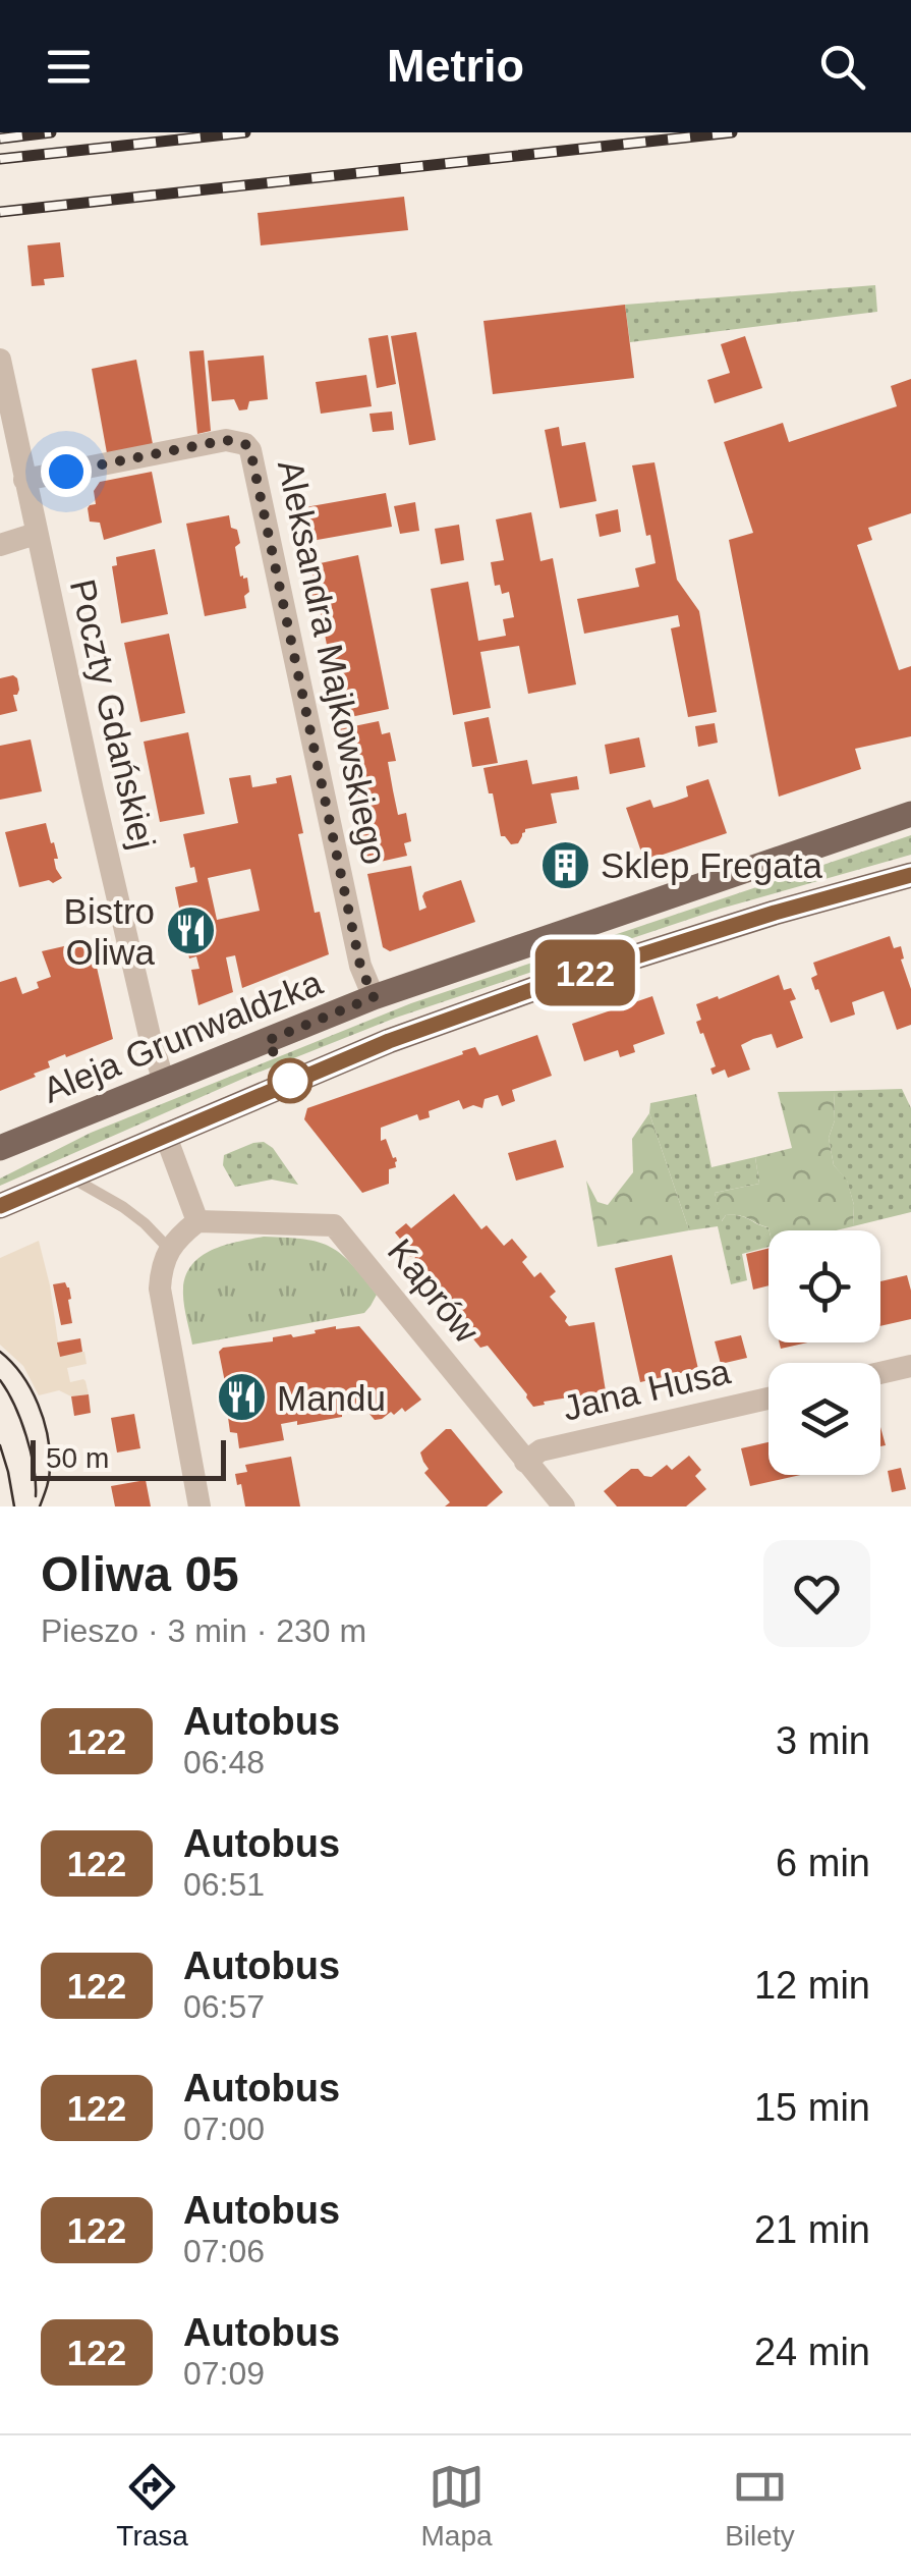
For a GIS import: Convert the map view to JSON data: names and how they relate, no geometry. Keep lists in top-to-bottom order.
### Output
{
  "streets": {
    "main road": ["Aleja Grunwaldzka"],
    "street": [
      "Aleksandra Majkowskiego",
      "Poczty Gdańskiej",
      "Kaprów",
      "Jana Husa"
    ]
  },
  "crossings": [
    ["Aleksandra Majkowskiego", "Poczty Gdańskiej"],
    ["Aleksandra Majkowskiego", "Aleja Grunwaldzka"],
    ["Poczty Gdańskiej", "Aleja Grunwaldzka"],
    ["Kaprów", "Jana Husa"]
  ],
  "places": {
    "building": ["Sklep Fregata"],
    "restaurant": ["Bistro Oliwa", "Mandu"]
  },
  "lines": ["bus line 122"],
  "scale_bar": "50 m",
  "page": {
    "header": "Metrio",
    "on_map": "122",
    "scale": "50 m",
    "heading": ["Oliwa 05", "Pieszo · 3 min · 230 m"],
    "list": [
      {
        "mark": "122",
        "name": "Autobus",
        "note": "06:48",
        "value": "3 min"
      },
      {
        "mark": "122",
        "name": "Autobus",
        "note": "06:51",
        "value": "6 min"
      },
      {
        "mark": "122",
        "name": "Autobus",
        "note": "06:57",
        "value": "12 min"
      },
      {
        "mark": "122",
        "name": "Autobus",
        "note": "07:00",
        "value": "15 min"
      },
      {
        "mark": "122",
        "name": "Autobus",
        "note": "07:06",
        "value": "21 min"
      },
      {
        "mark": "122",
        "name": "Autobus",
        "note": "07:09",
        "value": "24 min"
      }
    ],
    "tabs": ["Trasa", "Mapa", "Bilety"]
  }
}
